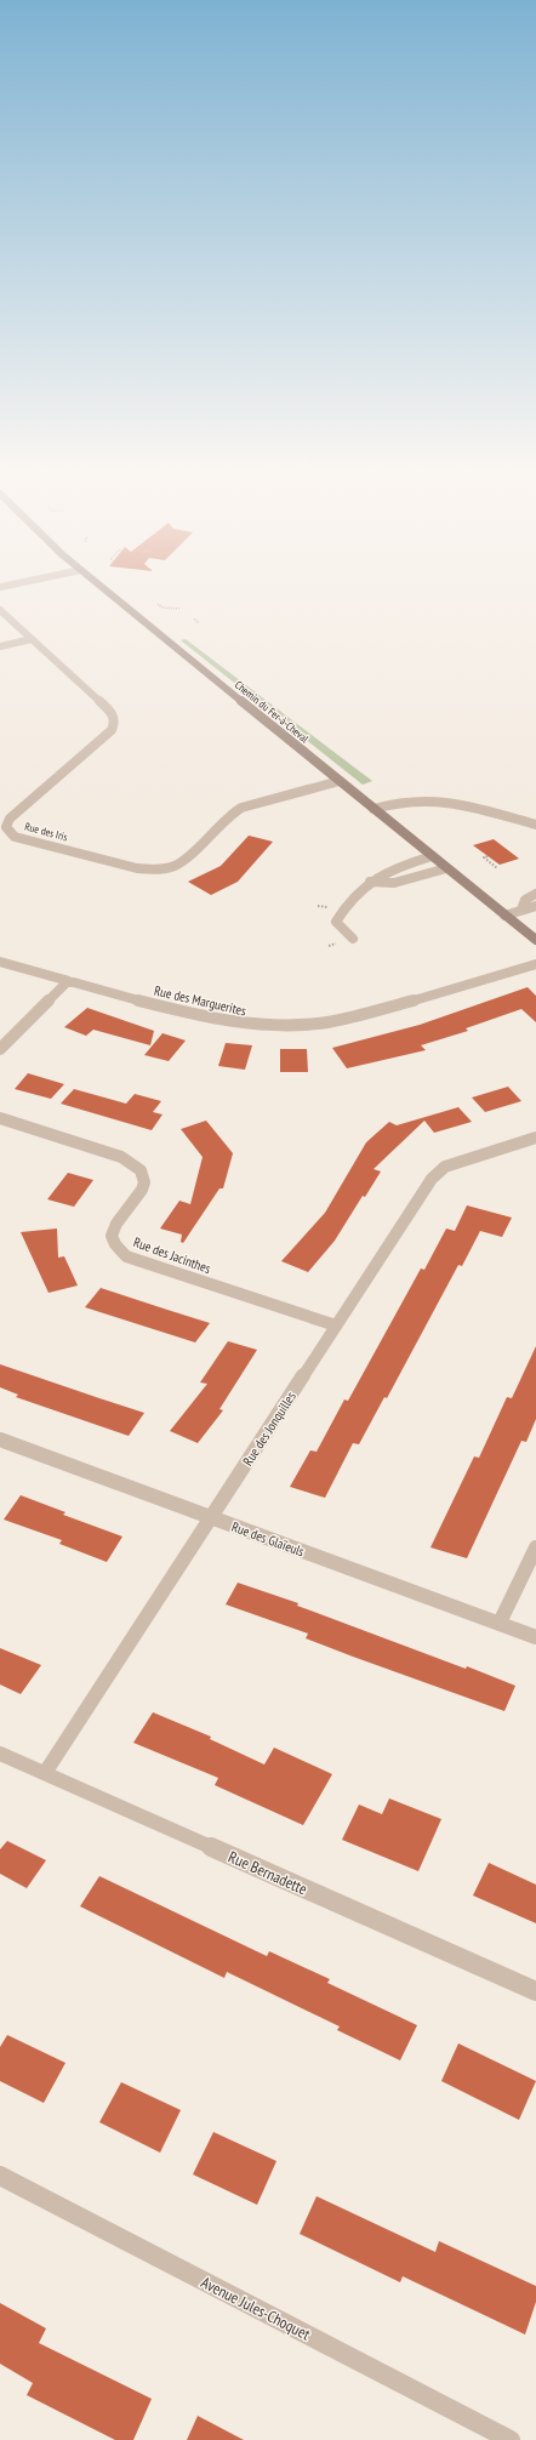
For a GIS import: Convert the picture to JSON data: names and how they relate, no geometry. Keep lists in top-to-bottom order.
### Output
{
  "streets": {
    "street": [
      "Chemin du Fer-à-Cheval",
      "Rue des Iris",
      "Rue des Marguerites",
      "Rue des Jacinthes",
      "Rue des Jonquilles",
      "Rue des Glaïeuls",
      "Rue Bernadette",
      "Avenue Jules-Choquet"
    ]
  },
  "crossings": [
    ["Chemin du Fer-à-Cheval", "Rue des Iris"],
    ["Rue des Jacinthes", "Rue des Jonquilles"],
    ["Rue des Jonquilles", "Rue des Glaïeuls"],
    ["Rue des Jonquilles", "Rue Bernadette"]
  ]
}
